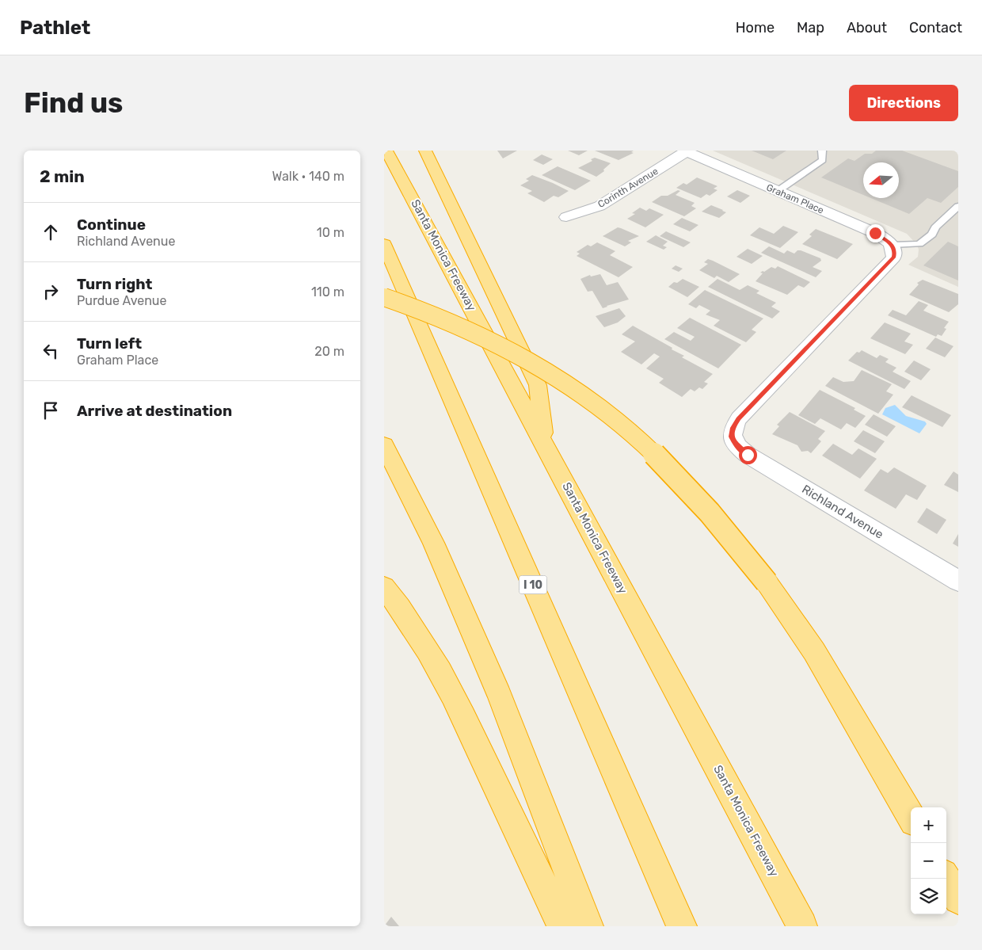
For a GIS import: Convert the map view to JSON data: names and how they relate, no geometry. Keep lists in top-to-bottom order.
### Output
{
  "streets": {
    "highway": ["Santa Monica Freeway", "I 10"],
    "street": ["Corinth Avenue", "Graham Place", "Richland Avenue"]
  },
  "crossings": [
    ["Corinth Avenue", "Graham Place"],
    ["Graham Place", "Richland Avenue"]
  ],
  "north": "left",
  "page": {
    "header": "Pathlet",
    "nav": [
      "Home",
      "Map",
      "About",
      "Contact"
    ],
    "buttons": "Directions",
    "title": "Find us",
    "heading": ["2 min", "Walk · 140 m"],
    "list": [
      ["Continue", "Richland Avenue", "10 m"],
      ["Turn right", "Purdue Avenue", "110 m"],
      ["Turn left", "Graham Place", "20 m"],
      "Arrive at destination"
    ],
    "map_buttons": ["+", "−"]
  }
}
